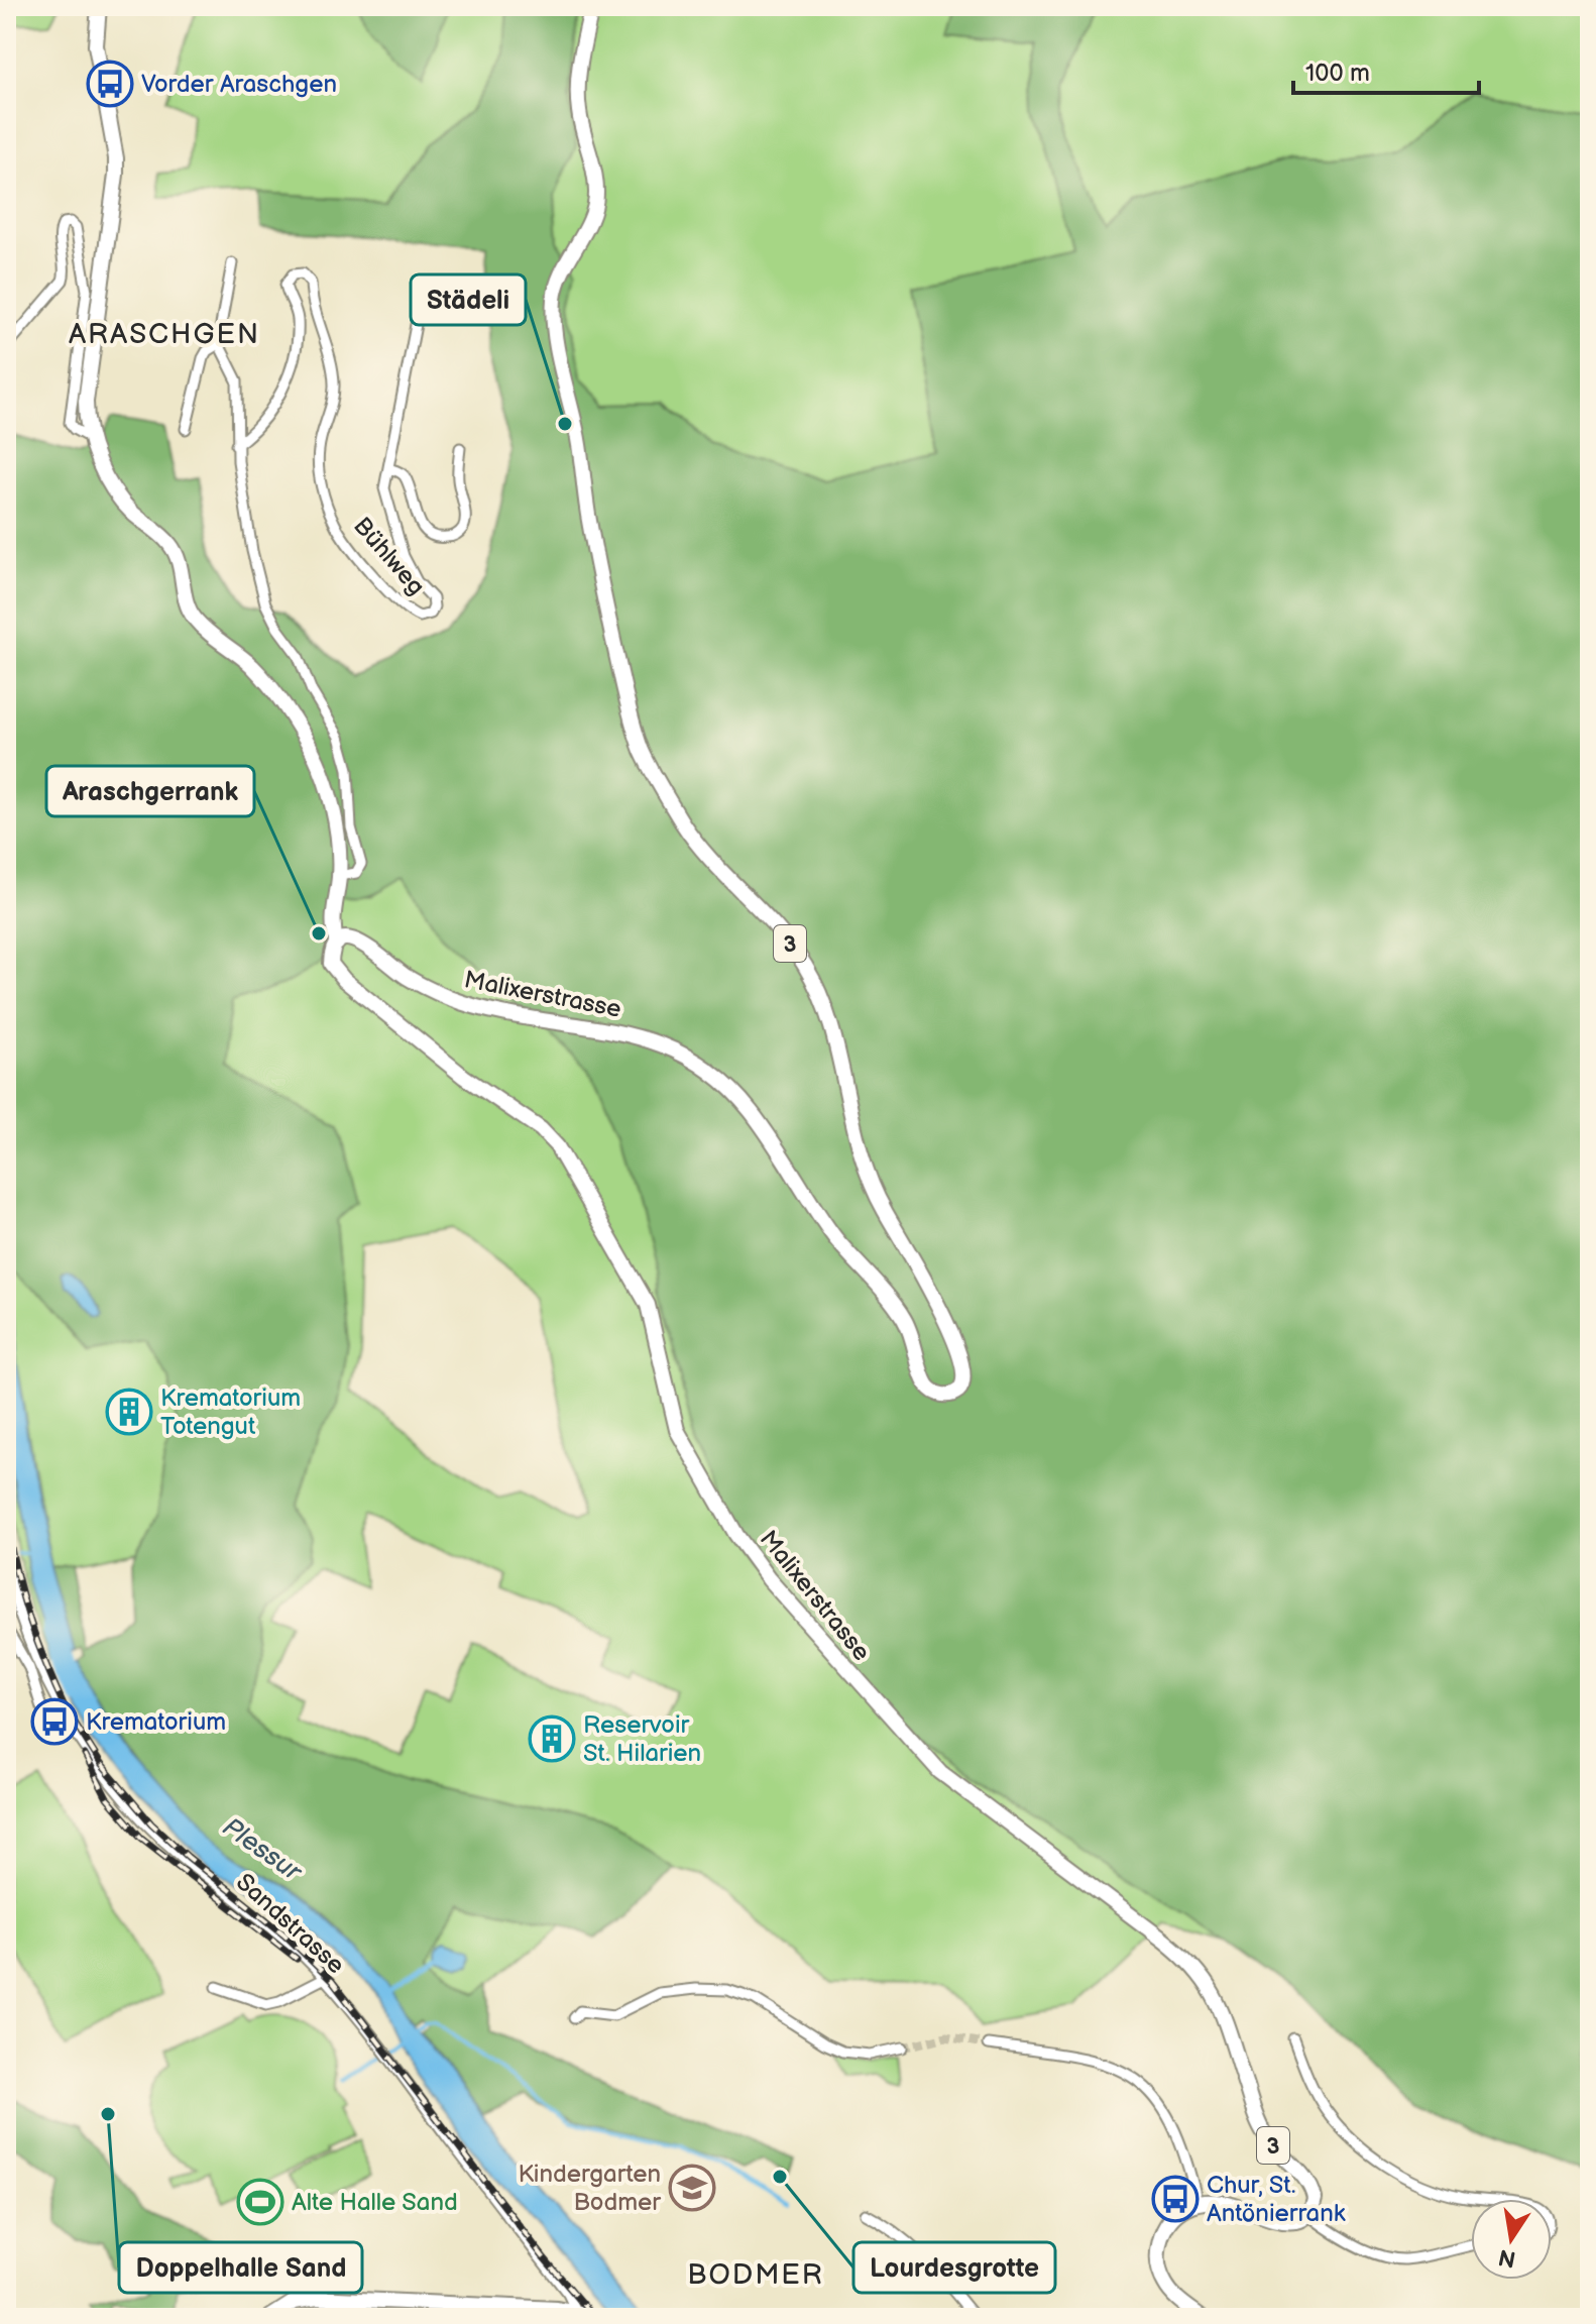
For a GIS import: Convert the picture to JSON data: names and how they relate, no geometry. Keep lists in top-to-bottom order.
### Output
{
  "streets": {
    "main road": ["3", "Malixerstrasse"],
    "street": ["Bühlweg", "Sandstrasse"]
  },
  "districts": ["ARASCHGEN", "BODMER"],
  "water": ["Plessur"],
  "places": {
    "bus stop": ["Vorder Araschgen", "Krematorium", "Chur, St. Antönierrank"],
    "other": [
      "Städeli",
      "Araschgerrank",
      "Doppelhalle Sand",
      "Lourdesgrotte"
    ],
    "building": ["Krematorium Totengut", "Reservoir St. Hilarien"],
    "school or university": ["Kindergarten Bodmer"],
    "sports": ["Alte Halle Sand"]
  },
  "scale_bar": "100 m",
  "north": "bottom"
}
